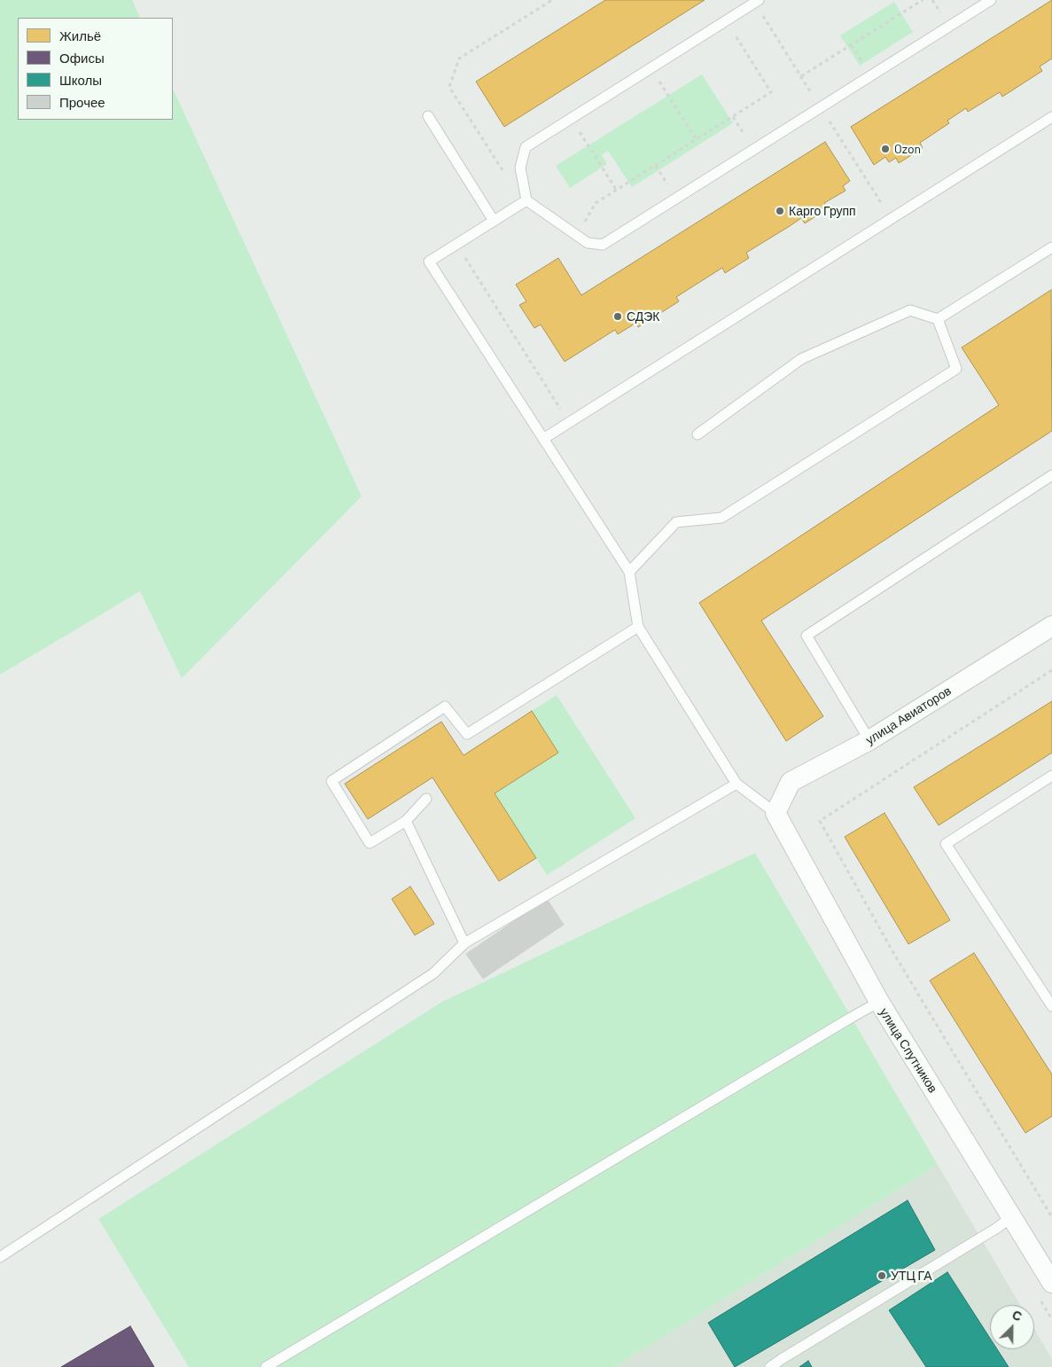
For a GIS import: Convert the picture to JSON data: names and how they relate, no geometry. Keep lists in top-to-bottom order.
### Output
{
  "streets": {
    "street": ["улица Авиаторов", "улица Спутников"]
  },
  "crossings": [
    ["улица Авиаторов", "улица Спутников"]
  ],
  "places": [
    "Ozon",
    "Карго Групп",
    "СДЭК",
    "УТЦ ГА"
  ],
  "legend": [
    "Жильё",
    "Офисы",
    "Школы",
    "Прочее"
  ],
  "north": "top right"
}
